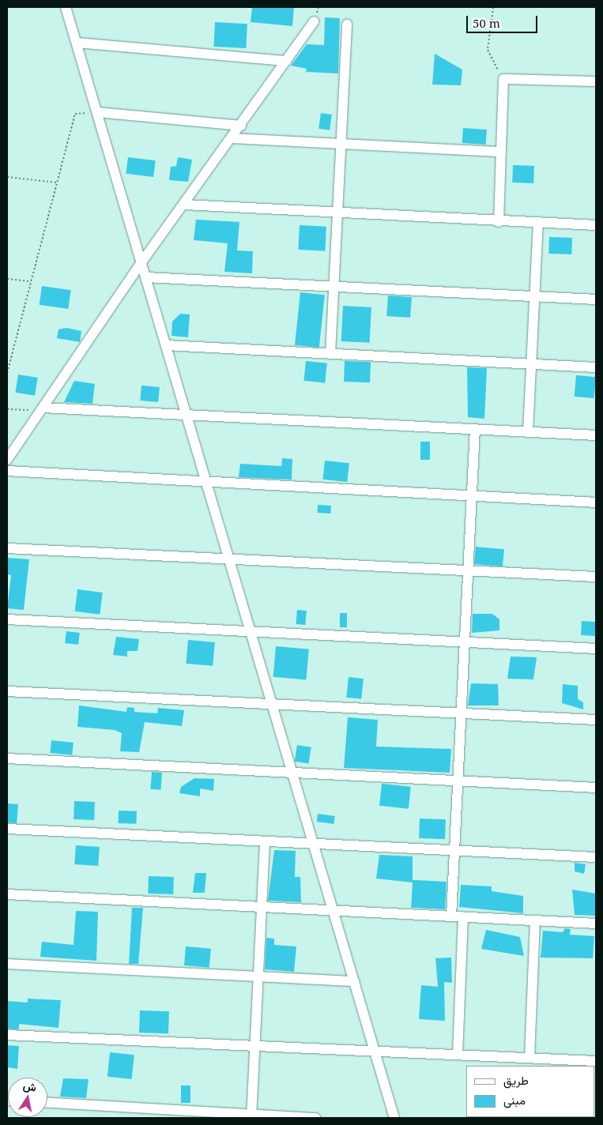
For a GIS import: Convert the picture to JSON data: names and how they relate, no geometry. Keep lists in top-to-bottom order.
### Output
{
  "legend": ["طريق", "مبنى"],
  "scale_bar": "50 m",
  "north": "top"
}
